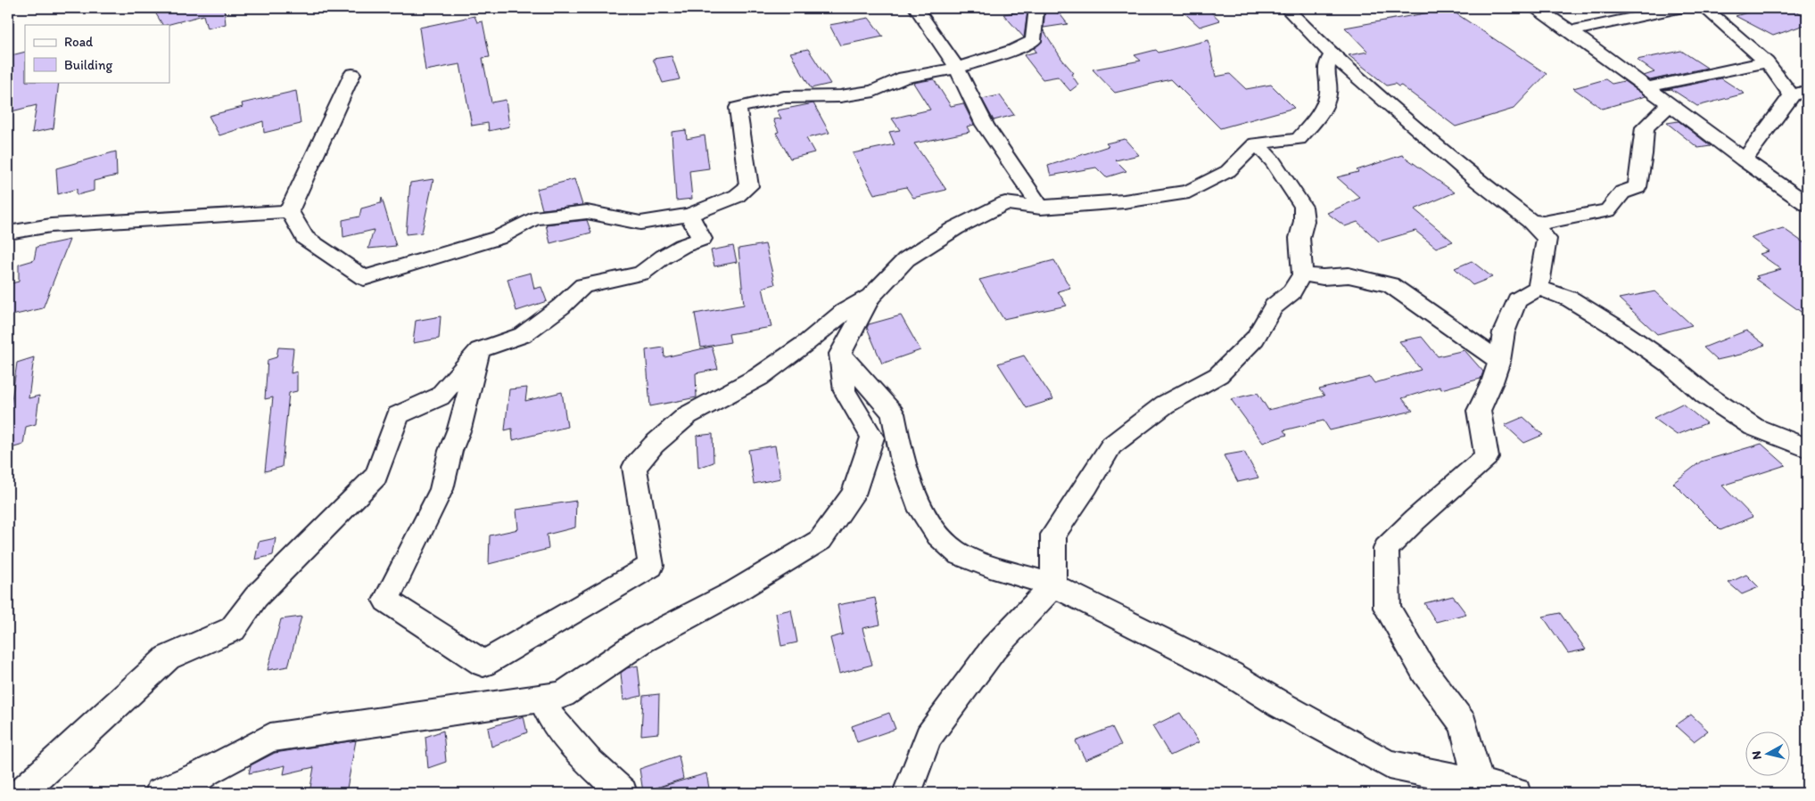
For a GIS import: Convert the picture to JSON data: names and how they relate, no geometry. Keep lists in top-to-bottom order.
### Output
{
  "legend": ["Road", "Building"],
  "north": "left"
}
